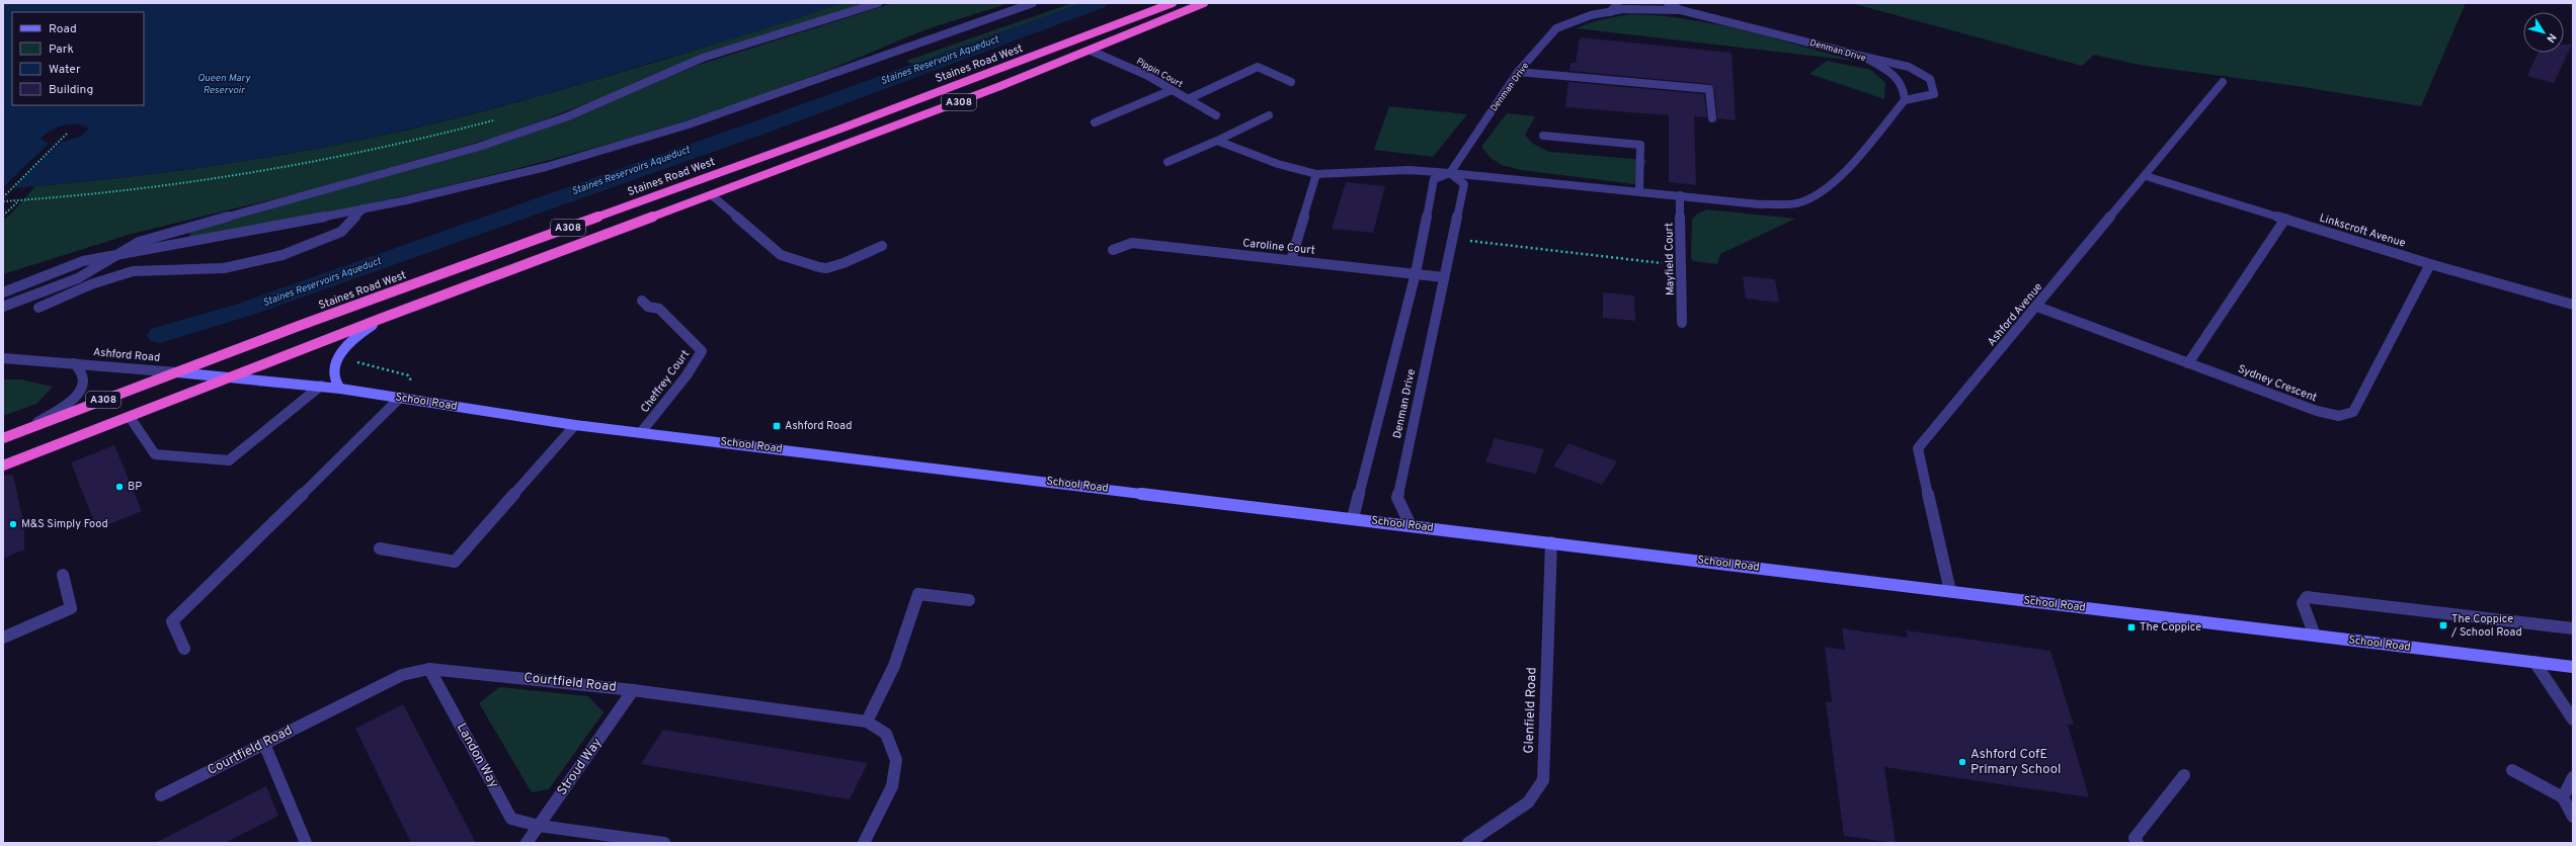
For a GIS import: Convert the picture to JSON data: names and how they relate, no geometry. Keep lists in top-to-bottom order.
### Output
{
  "streets": {
    "highway": ["Staines Road West", "A308"],
    "main road": ["School Road"],
    "street": [
      "Denman Drive",
      "Pippin Court",
      "Linkscroft Avenue",
      "Caroline Court",
      "Mayfield Court",
      "Ashford Avenue",
      "Ashford Road",
      "Cheffrey Court",
      "Sydney Crescent",
      "Courtfield Road",
      "Glenfield Road",
      "Landon Way",
      "Stroud Way"
    ]
  },
  "crossings": [
    ["Denman Drive", "Caroline Court"],
    ["Denman Drive", "School Road"],
    ["Staines Road West", "A308"],
    ["Staines Road West", "Ashford Road"],
    ["Staines Road West", "School Road"],
    ["Pippin Court", "A308"],
    ["A308", "Ashford Road"],
    ["A308", "School Road"],
    ["Linkscroft Avenue", "Ashford Avenue"],
    ["Linkscroft Avenue", "Sydney Crescent"],
    ["Ashford Avenue", "Sydney Crescent"],
    ["Ashford Avenue", "School Road"],
    ["Ashford Road", "School Road"],
    ["Cheffrey Court", "School Road"],
    ["School Road", "Glenfield Road"],
    ["Courtfield Road", "Landon Way"],
    ["Courtfield Road", "Stroud Way"],
    ["Landon Way", "Stroud Way"]
  ],
  "water": ["Staines Reservoirs Aqueduct", "Queen Mary Reservoir"],
  "places": {
    "transit": ["Ashford Road", "The Coppice / School Road", "The Coppice"],
    "other": ["BP", "M&S Simply Food", "Ashford CofE Primary School"]
  },
  "legend": [
    "Road",
    "Park",
    "Water",
    "Building"
  ],
  "north": "bottom right"
}
